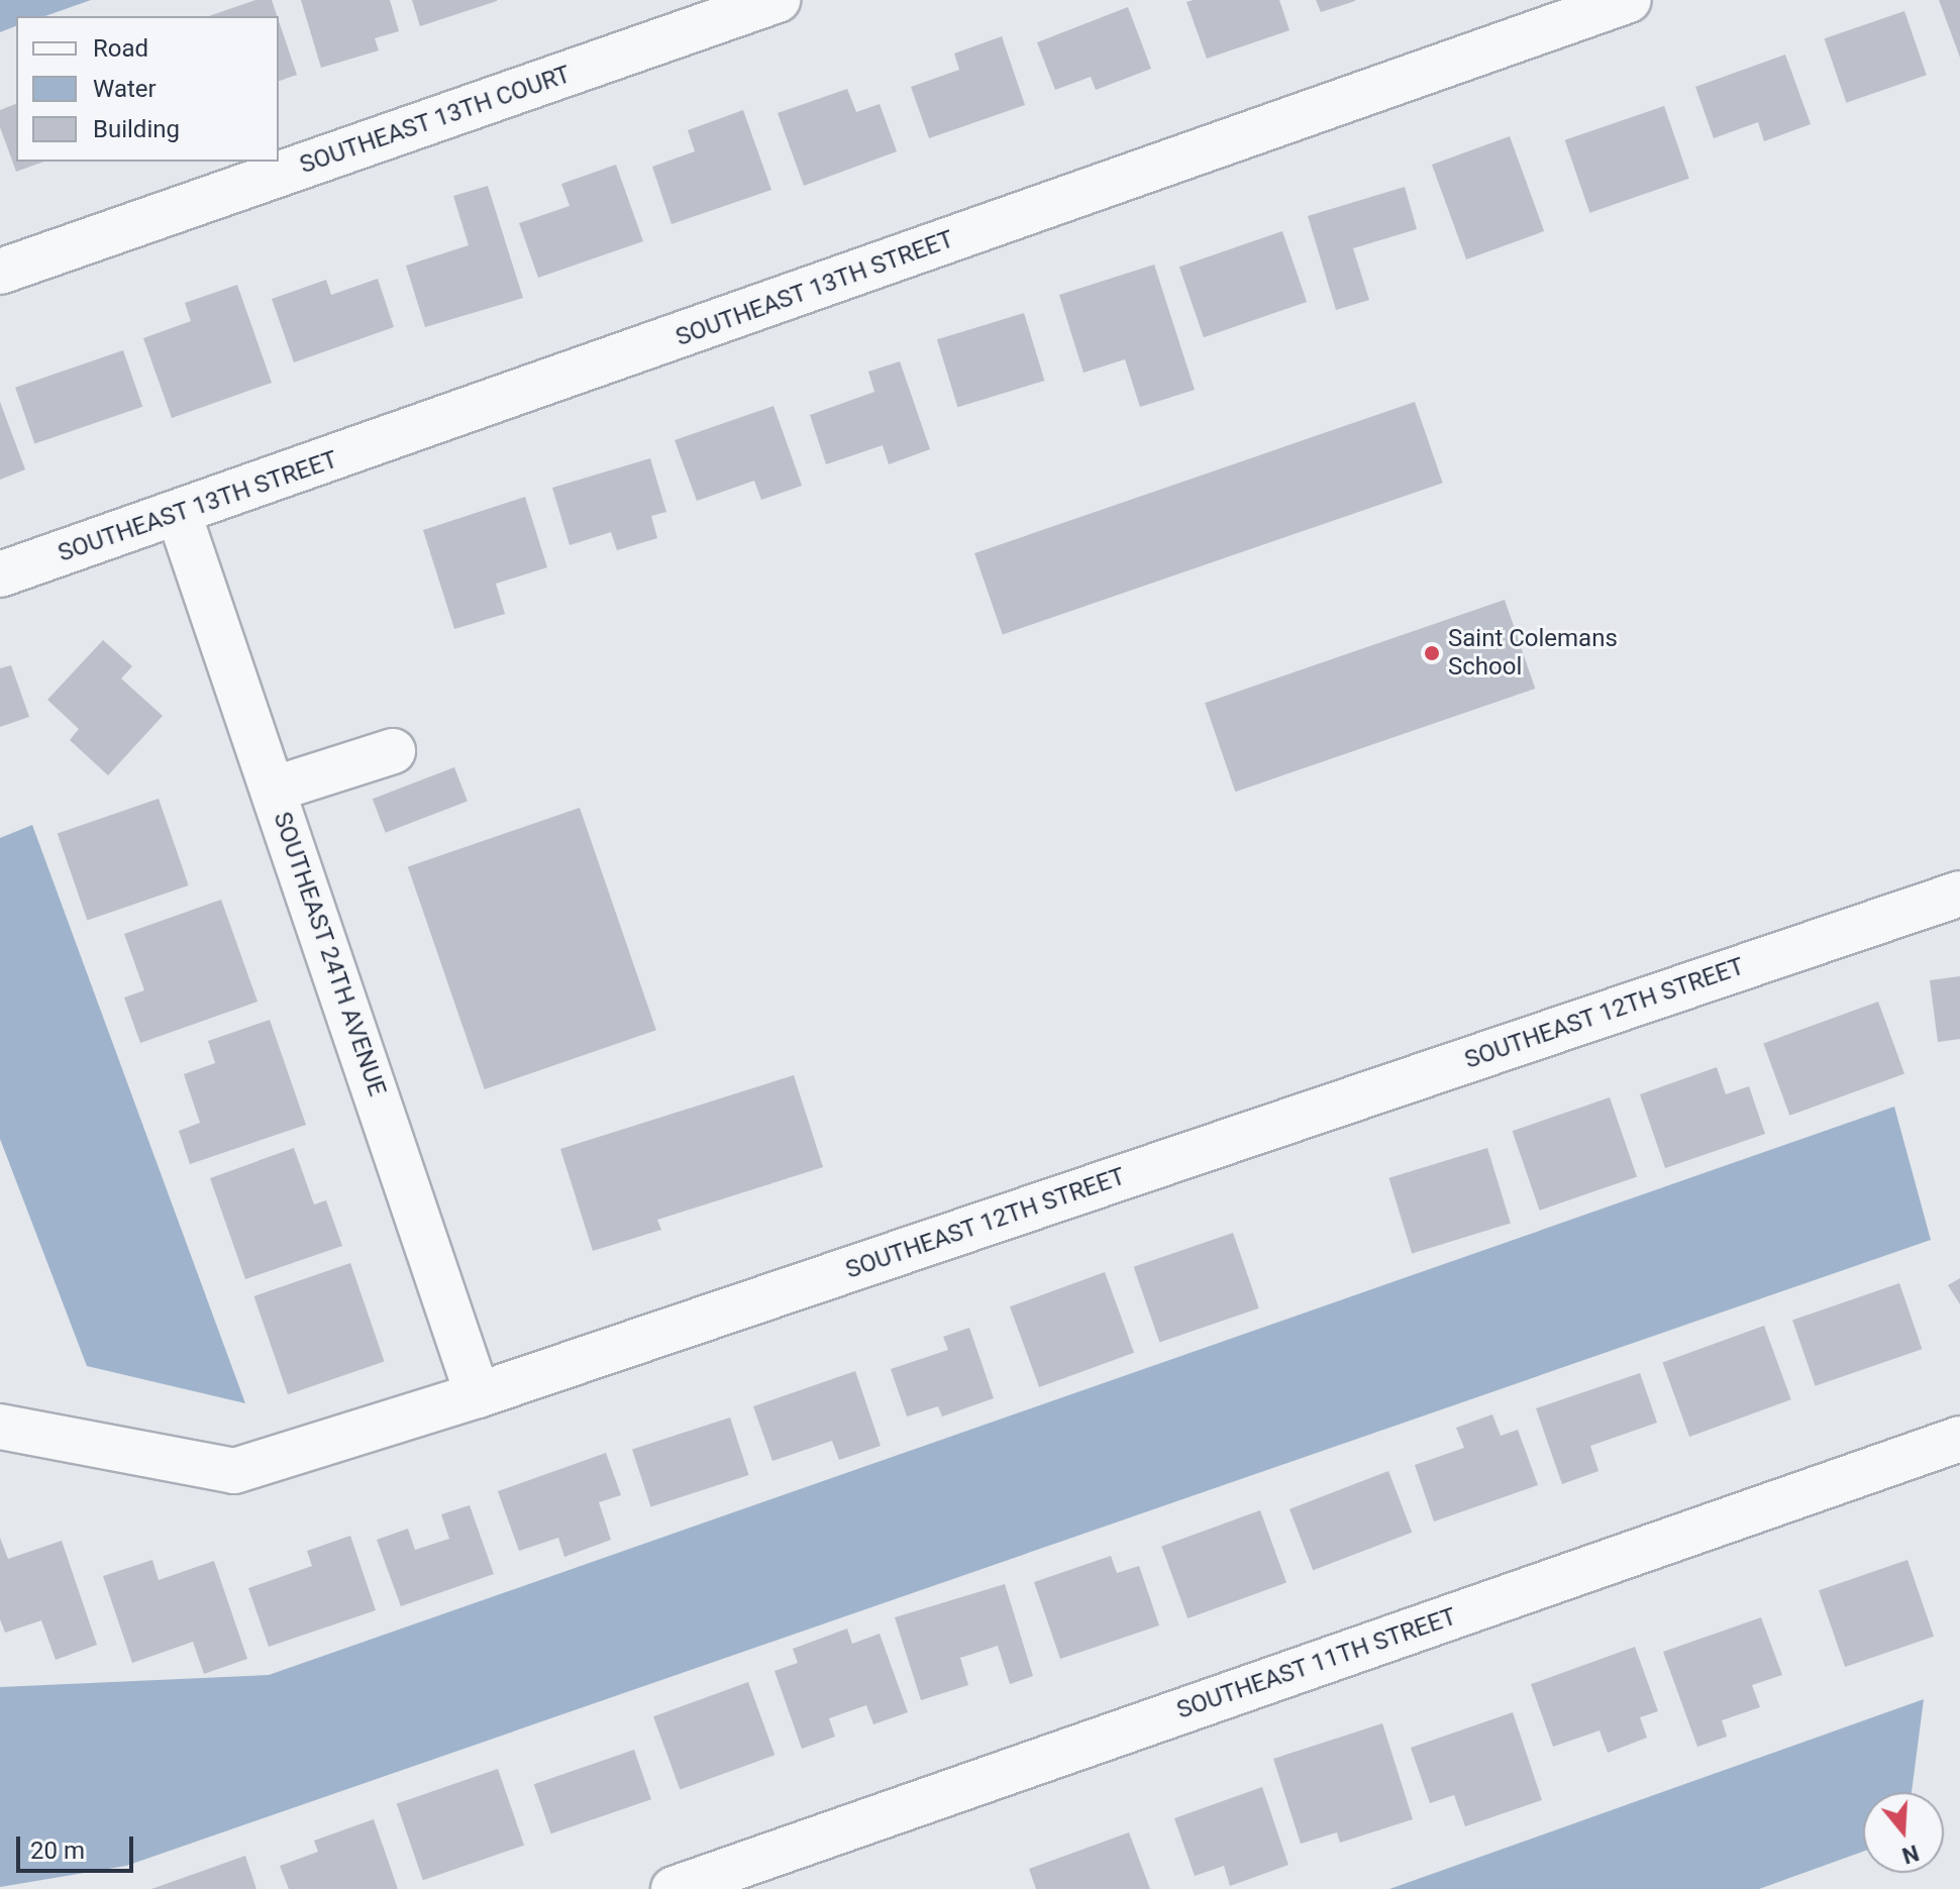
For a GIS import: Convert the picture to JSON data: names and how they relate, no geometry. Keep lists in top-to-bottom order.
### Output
{
  "streets": {
    "street": [
      "SOUTHEAST 13TH COURT",
      "SOUTHEAST 13TH STREET",
      "SOUTHEAST 24TH AVENUE",
      "SOUTHEAST 12TH STREET",
      "SOUTHEAST 11TH STREET"
    ]
  },
  "crossings": [
    ["SOUTHEAST 13TH STREET", "SOUTHEAST 24TH AVENUE"],
    ["SOUTHEAST 24TH AVENUE", "SOUTHEAST 12TH STREET"]
  ],
  "places": ["Saint Colemans School"],
  "legend": ["Road", "Water", "Building"],
  "scale_bar": "20 m",
  "north": "bottom"
}
